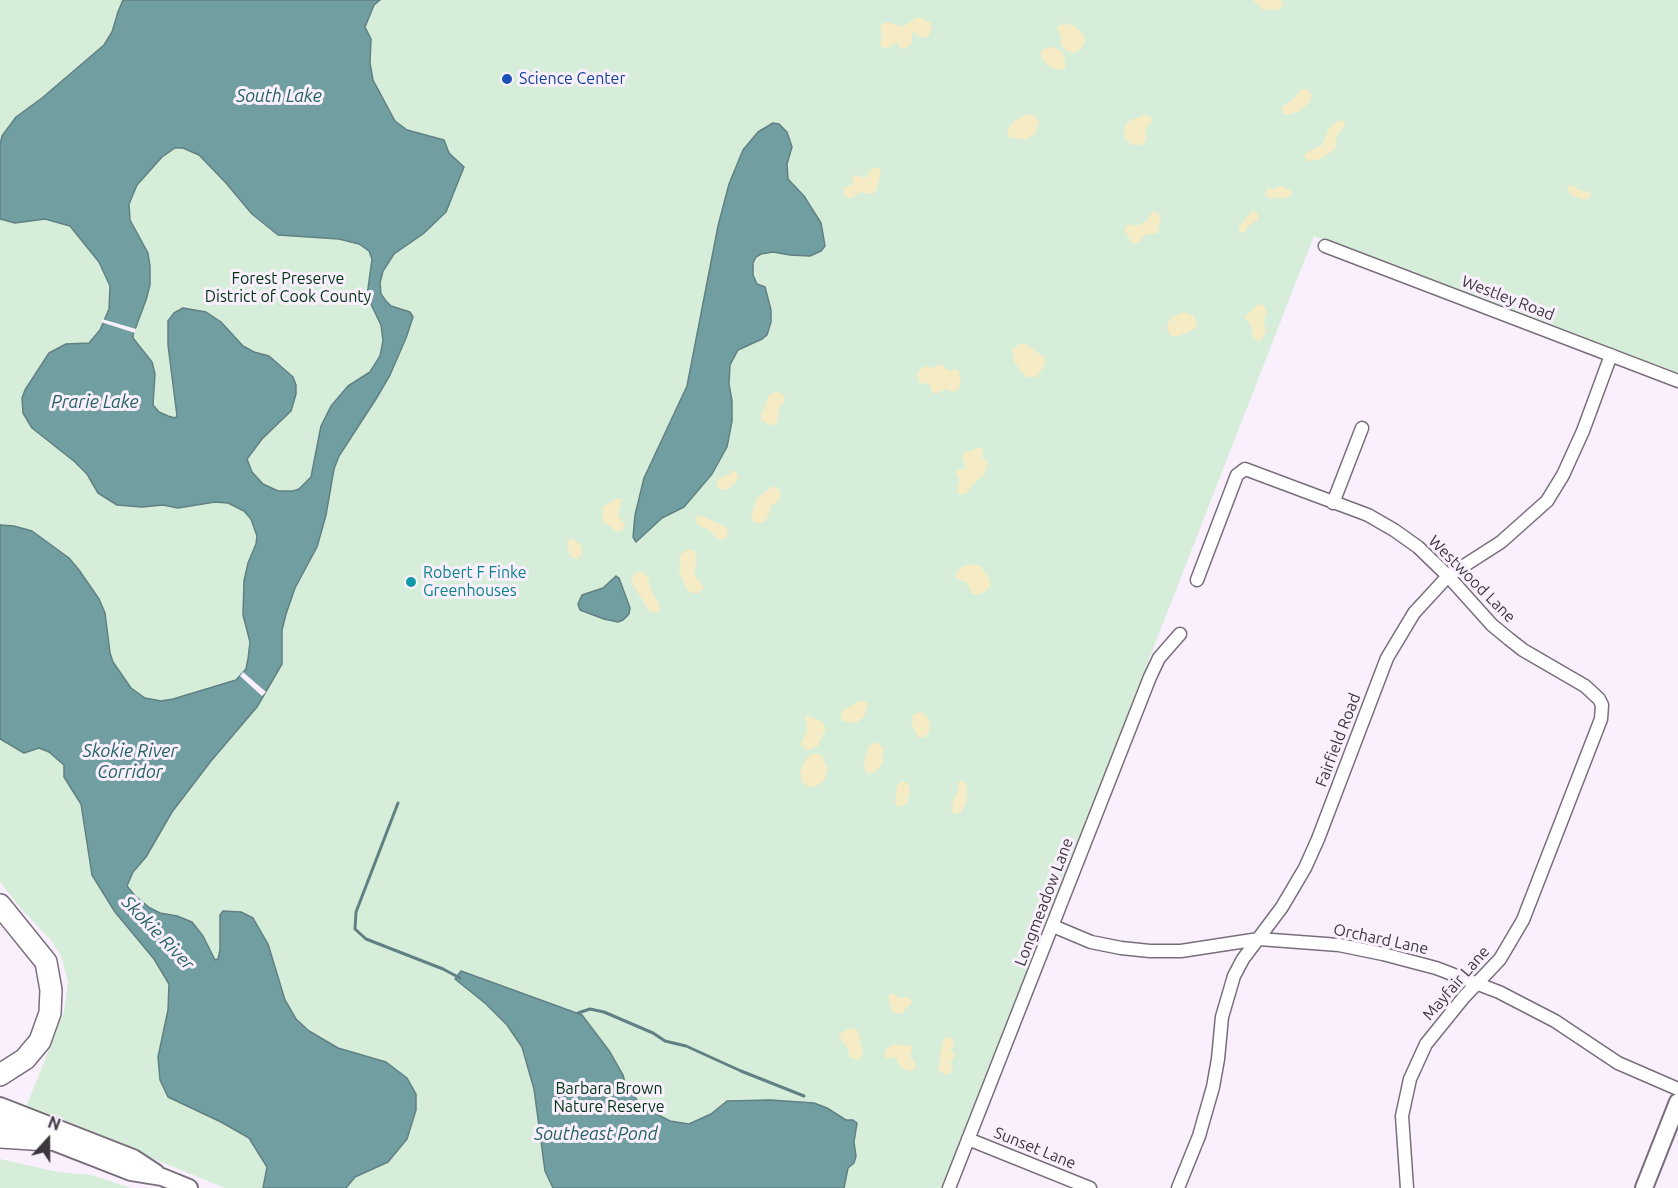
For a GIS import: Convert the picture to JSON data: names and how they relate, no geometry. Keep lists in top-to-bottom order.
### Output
{
  "streets": {
    "street": [
      "Westley Road",
      "Westwood Lane",
      "Fairfield Road",
      "Longmeadow Lane",
      "Orchard Lane",
      "Mayfair Lane",
      "Sunset Lane"
    ]
  },
  "crossings": [
    ["Westley Road", "Fairfield Road"],
    ["Westwood Lane", "Fairfield Road"],
    ["Westwood Lane", "Mayfair Lane"],
    ["Fairfield Road", "Orchard Lane"],
    ["Longmeadow Lane", "Orchard Lane"],
    ["Longmeadow Lane", "Sunset Lane"],
    ["Orchard Lane", "Mayfair Lane"]
  ],
  "water": [
    "South Lake",
    "Prarie Lake",
    "Skokie River Corridor",
    "Skokie River",
    "Southeast Pond"
  ],
  "parks": ["Forest Preserve District of Cook County", "Barbara Brown Nature Reserve"],
  "places": ["Science Center", "Robert F Finke Greenhouses"],
  "north": "top"
}
